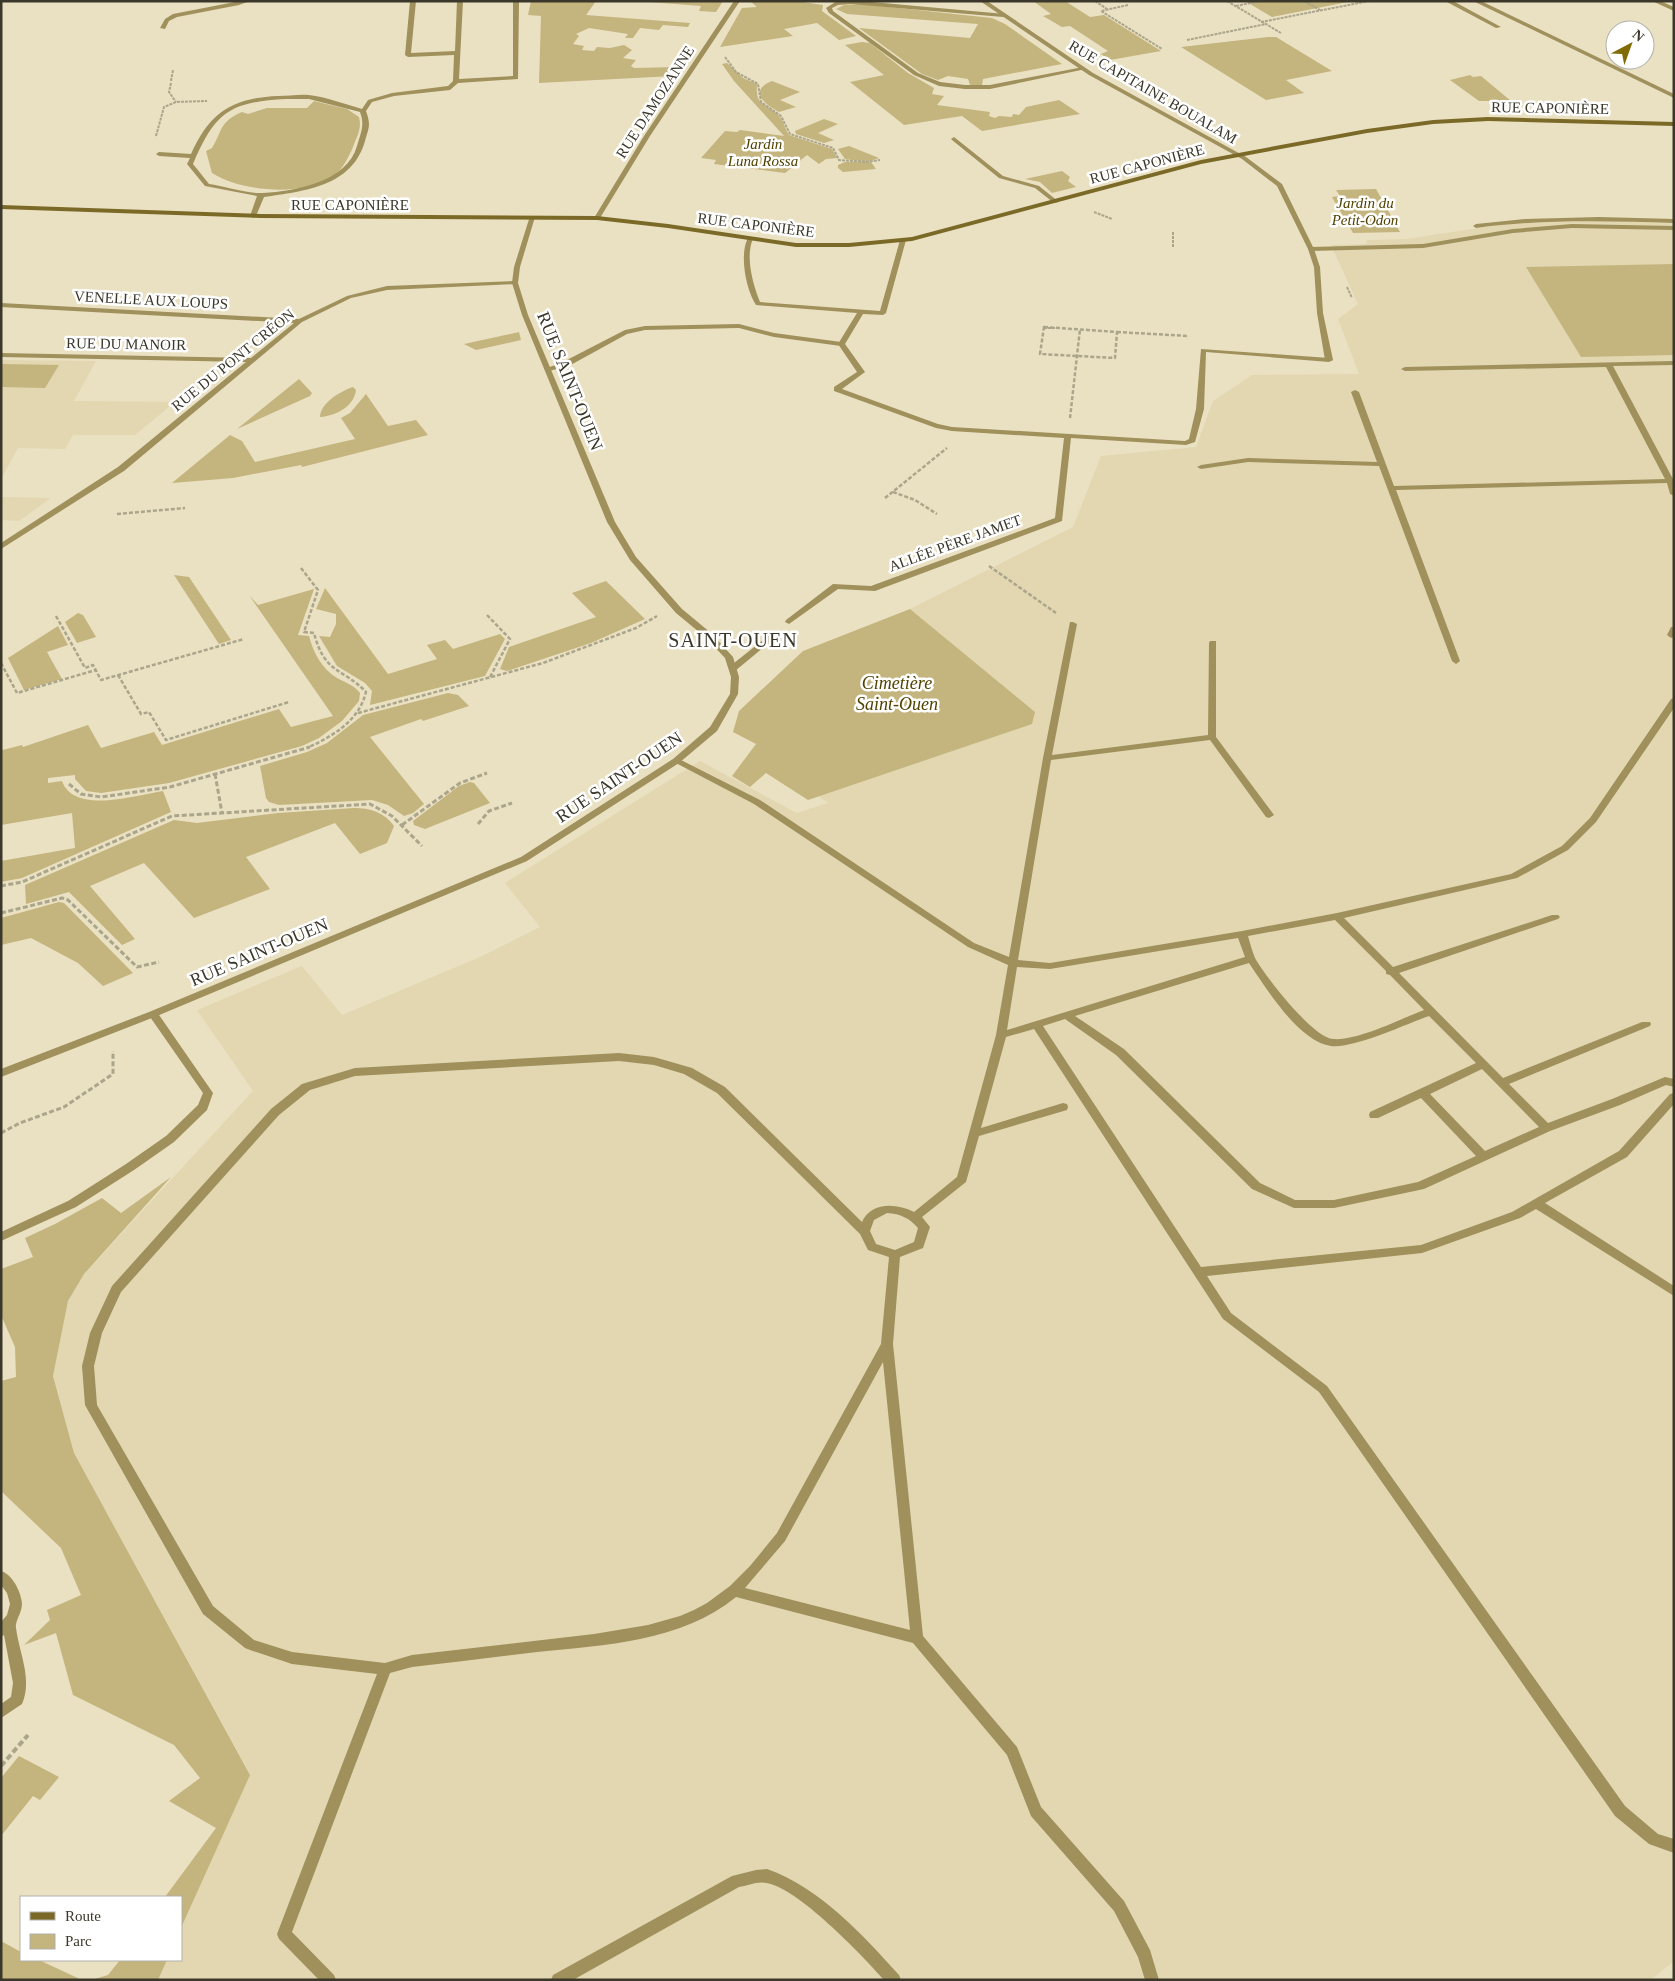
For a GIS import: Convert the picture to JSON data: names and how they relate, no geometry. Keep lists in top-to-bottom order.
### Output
{
  "streets": {
    "main road": ["RUE CAPONIÈRE"],
    "street": [
      "RUE CAPITAINE BOUALAM",
      "RUE DAMOZANNE",
      "VENELLE AUX LOUPS",
      "RUE DU MANOIR",
      "RUE DU PONT CRÉON",
      "RUE SAINT-OUEN",
      "ALLÉE PÈRE JAMET"
    ]
  },
  "crossings": [
    ["RUE CAPITAINE BOUALAM", "RUE CAPONIÈRE"],
    ["RUE DAMOZANNE", "RUE CAPONIÈRE"],
    ["RUE CAPONIÈRE", "RUE SAINT-OUEN"],
    ["VENELLE AUX LOUPS", "RUE DU PONT CRÉON"],
    ["RUE DU MANOIR", "RUE DU PONT CRÉON"],
    ["RUE DU PONT CRÉON", "RUE SAINT-OUEN"]
  ],
  "districts": ["SAINT-OUEN"],
  "parks": ["Jardin Luna Rossa", "Jardin du Petit-Odon", "Cimetière Saint-Ouen"],
  "legend": ["Route", "Parc"],
  "north": "top right"
}
